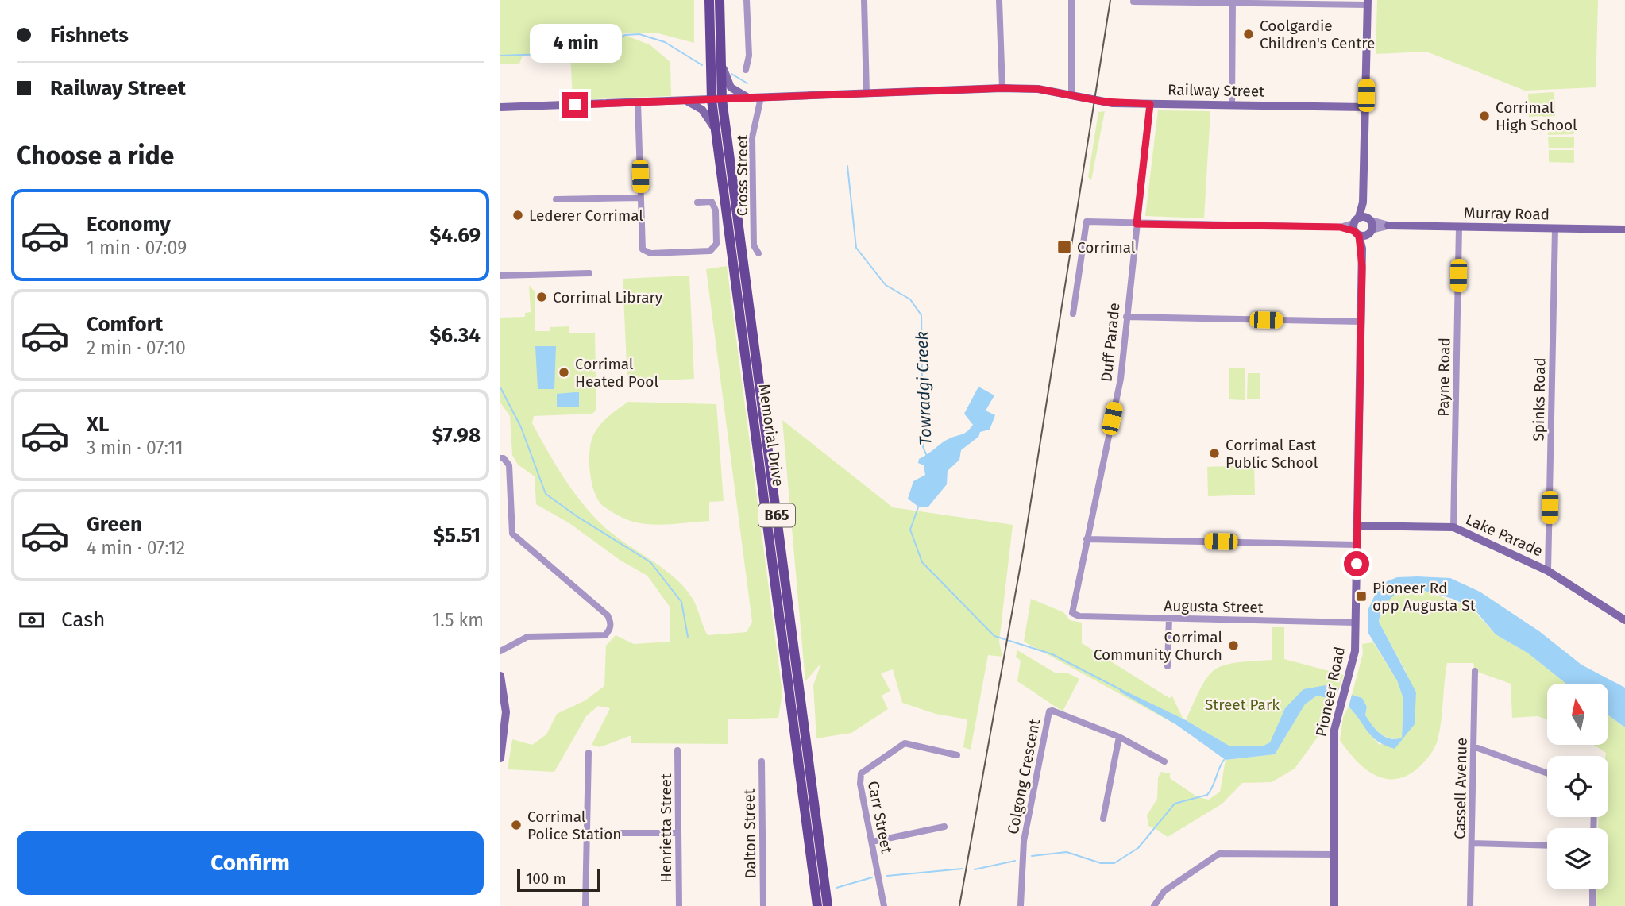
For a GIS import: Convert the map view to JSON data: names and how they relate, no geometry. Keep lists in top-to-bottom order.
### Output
{
  "streets": {
    "main road": [
      "Railway Street",
      "Murray Road",
      "Memorial Drive",
      "B65",
      "Lake Parade",
      "Pioneer Road"
    ],
    "street": [
      "Cross Street",
      "Duff Parade",
      "Payne Road",
      "Spinks Road",
      "Augusta Street",
      "Colgong Crescent",
      "Cassell Avenue",
      "Carr Street",
      "Henrietta Street",
      "Dalton Street"
    ]
  },
  "crossings": [
    ["Railway Street", "Cross Street"],
    ["Railway Street", "Duff Parade"],
    ["Railway Street", "Memorial Drive"],
    ["Railway Street", "Pioneer Road"],
    ["Murray Road", "Duff Parade"],
    ["Murray Road", "Payne Road"],
    ["Murray Road", "Spinks Road"],
    ["Murray Road", "Pioneer Road"],
    ["Duff Parade", "Augusta Street"],
    ["Payne Road", "Lake Parade"],
    ["Spinks Road", "Lake Parade"],
    ["Lake Parade", "Pioneer Road"],
    ["Augusta Street", "Pioneer Road"]
  ],
  "water": ["Towradgi Creek"],
  "parks": ["Street Park"],
  "places": {
    "other": [
      "Coolgardie Children's Centre",
      "Corrimal High School",
      "Lederer Corrimal",
      "Corrimal Library",
      "Corrimal Heated Pool",
      "Corrimal East Public School",
      "Corrimal Community Church",
      "Corrimal Police Station"
    ],
    "transit": ["Corrimal", "Pioneer Rd opp Augusta St"]
  },
  "scale_bar": "100 m",
  "north": "top",
  "page": {
    "banner": ["Fishnets", "Railway Street"],
    "bubble": "4 min",
    "heading": "Choose a ride",
    "list": [
      {
        "name": "Economy",
        "note": "1 min · 07:09",
        "value": "$4.69"
      },
      {
        "name": "Comfort",
        "note": "2 min · 07:10",
        "value": "$6.34"
      },
      {
        "name": "XL",
        "note": "3 min · 07:11",
        "value": "$7.98"
      },
      {
        "name": "Green",
        "note": "4 min · 07:12",
        "value": "$5.51"
      }
    ],
    "pay": ["Cash", "1.5 km"],
    "buttons": "Confirm",
    "scale": "100 m"
  }
}
